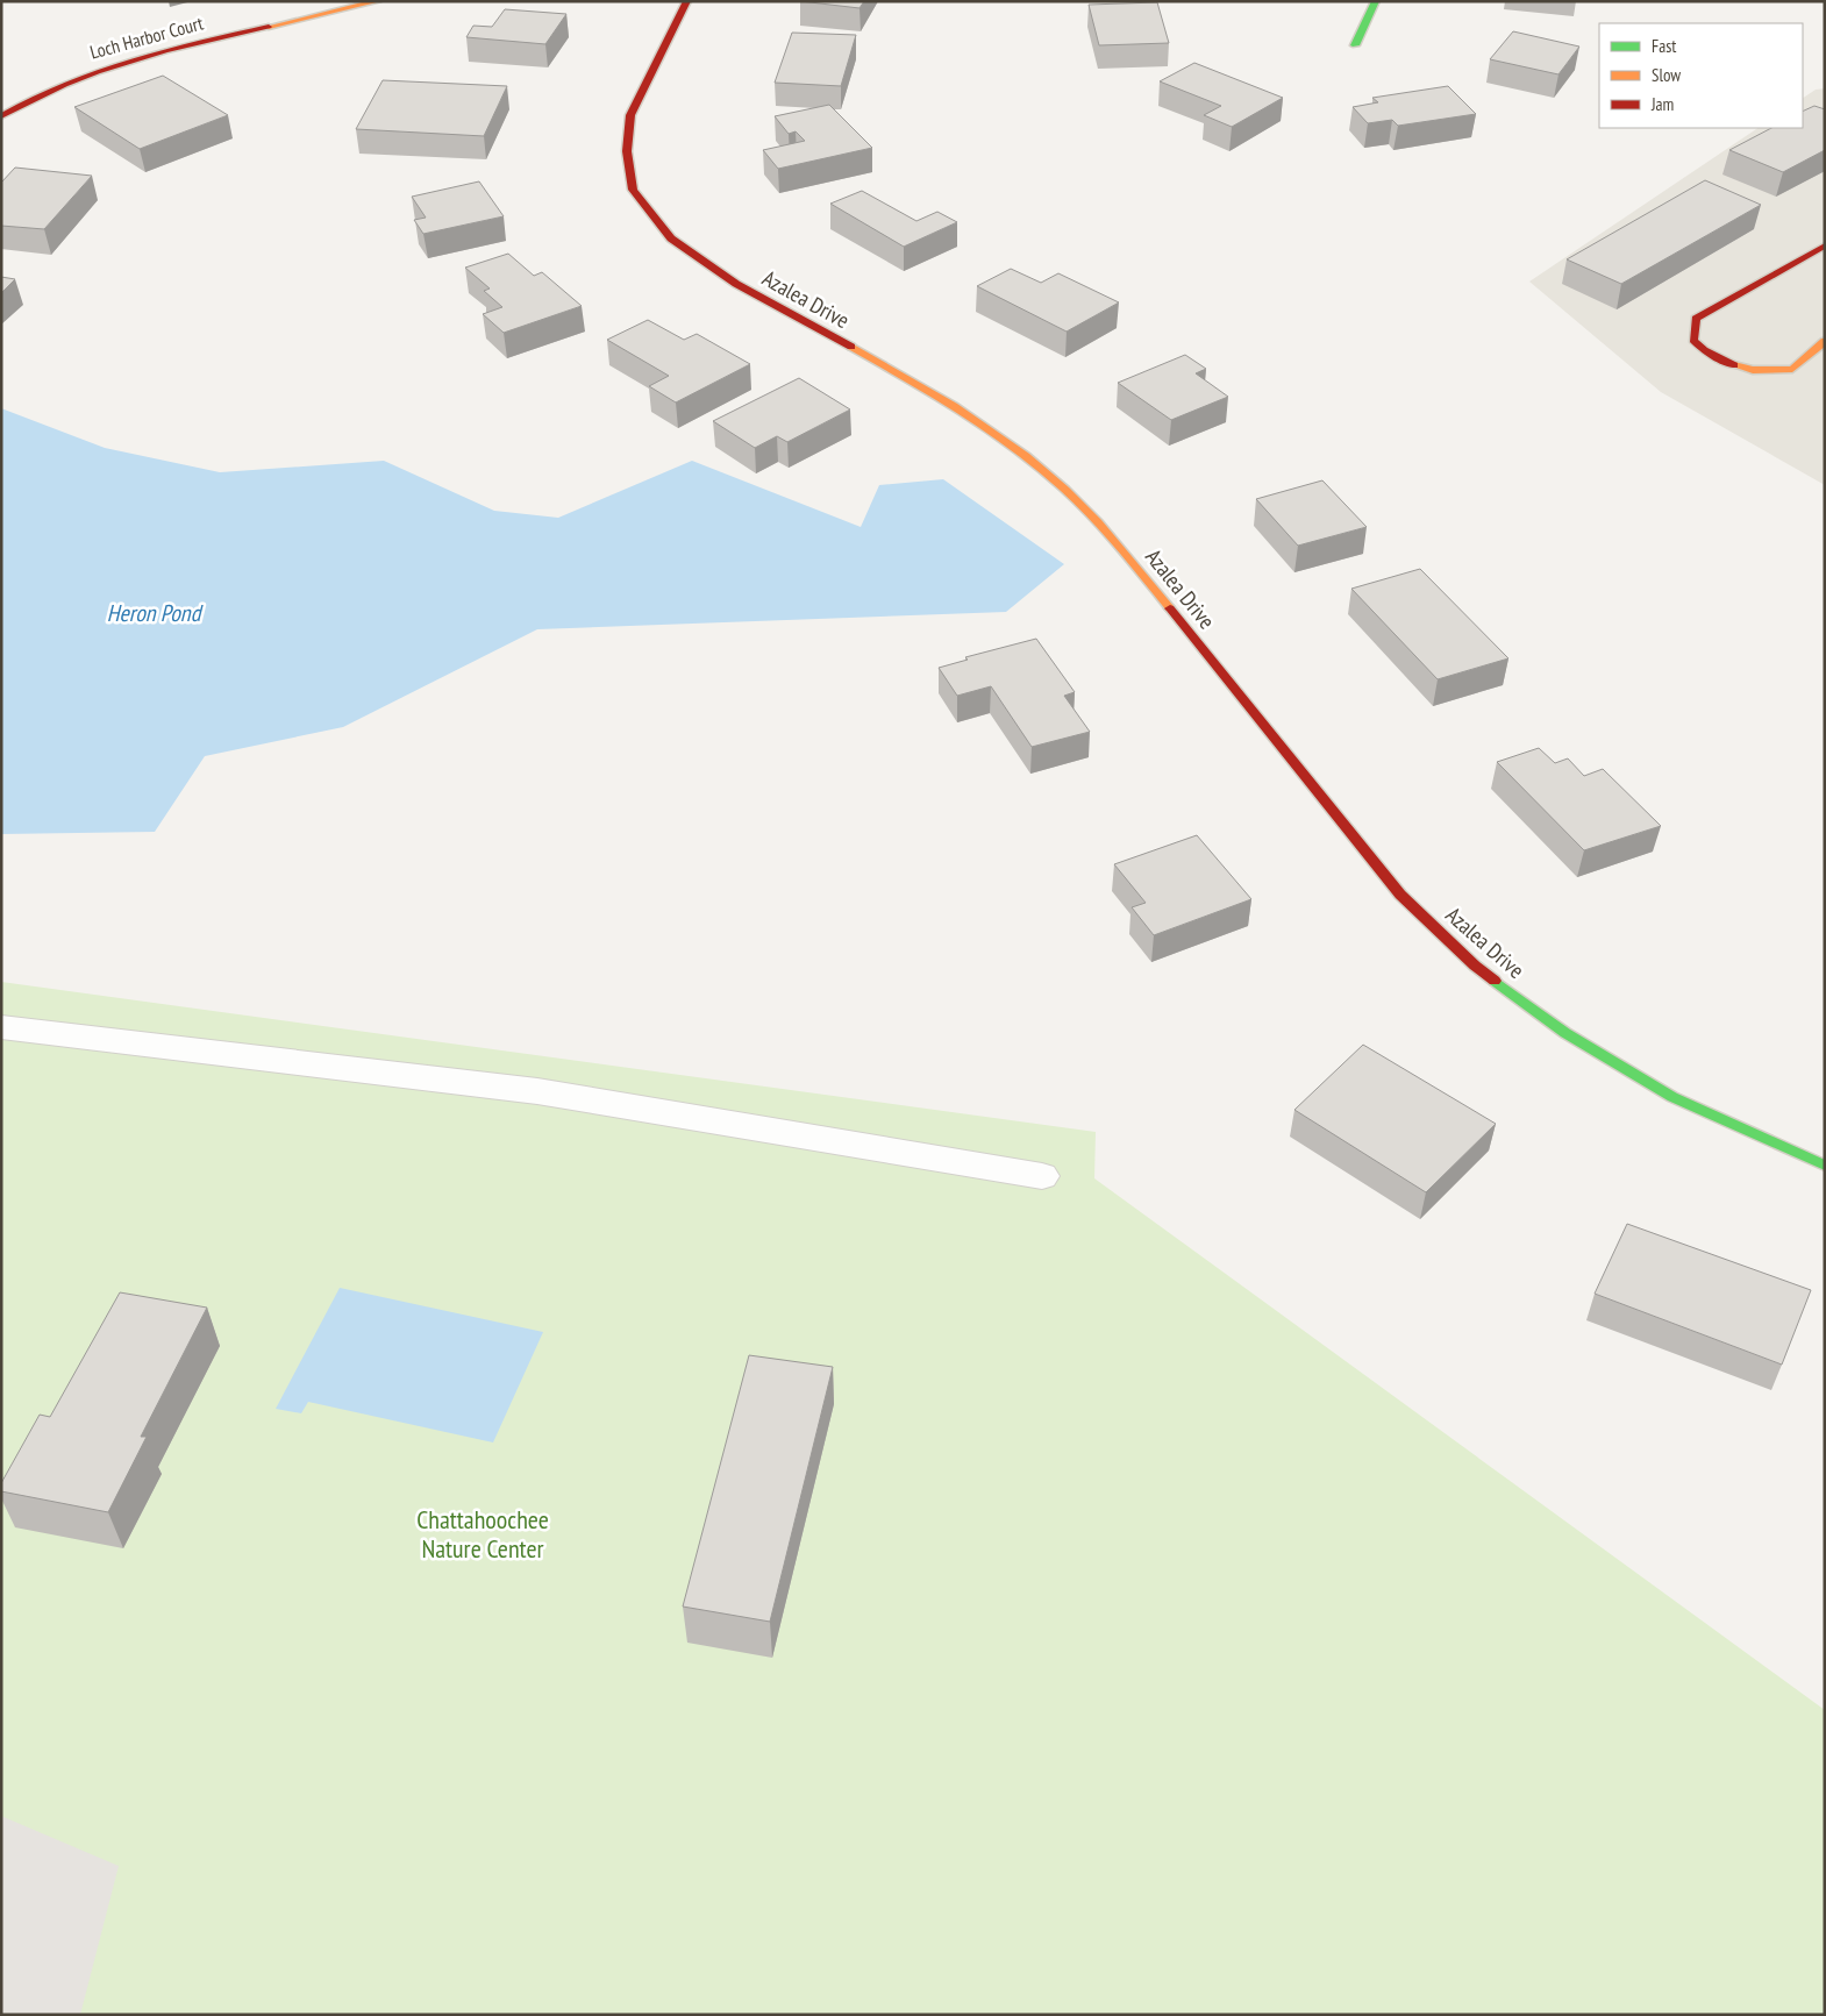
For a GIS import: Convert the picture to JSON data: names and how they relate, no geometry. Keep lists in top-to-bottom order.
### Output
{
  "streets": {
    "street": ["Loch Harbor Court", "Azalea Drive"]
  },
  "water": ["Heron Pond"],
  "parks": ["Chattahoochee Nature Center"],
  "legend": ["Fast", "Slow", "Jam"]
}
